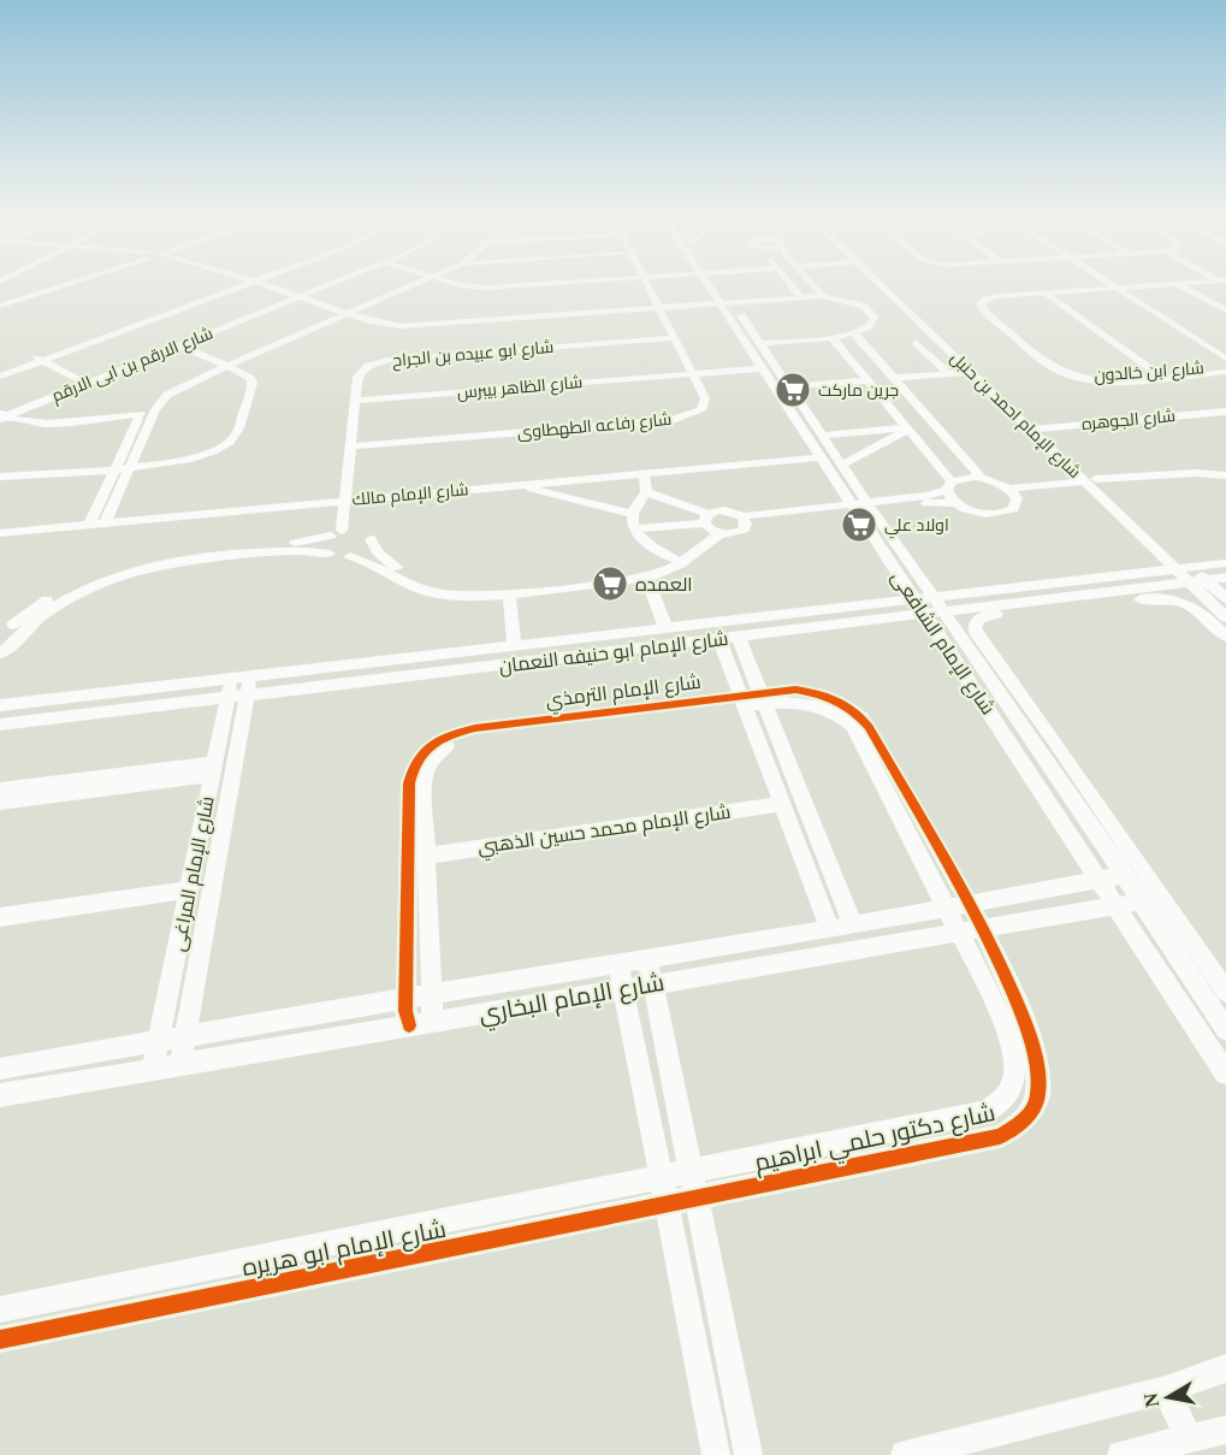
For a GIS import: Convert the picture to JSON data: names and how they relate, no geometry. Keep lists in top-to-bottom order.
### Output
{
  "streets": {
    "street": [
      "شارع ابو عبيده بن الجراح",
      "شارع الارقم بن ابى الارقم",
      "شارع ابن خالدون",
      "شارع الظاهر بيبرس",
      "شارع الإمام احمد بن حنبل",
      "شارع الجوهره",
      "شارع رفاعه الطهطاوى",
      "شارع الإمام مالك",
      "شارع الإمام الشافعى",
      "شارع الإمام ابو حنيفه النعمان",
      "شارع الإمام الترمذي",
      "شارع الإمام محمد حسين الذهبي",
      "شارع الإمام المراغى",
      "شارع الإمام البخاري",
      "شارع دكتور حلمي ابراهيم",
      "شارع الإمام ابو هريره"
    ]
  },
  "crossings": [
    ["شارع ابو عبيده بن الجراح", "شارع الظاهر بيبرس"],
    ["شارع ابو عبيده بن الجراح", "شارع رفاعه الطهطاوى"],
    ["شارع ابو عبيده بن الجراح", "شارع الإمام مالك"],
    ["شارع الظاهر بيبرس", "شارع رفاعه الطهطاوى"],
    ["شارع الظاهر بيبرس", "شارع الإمام الشافعى"],
    ["شارع الإمام احمد بن حنبل", "شارع الجوهره"],
    ["شارع الإمام احمد بن حنبل", "شارع الإمام ابو حنيفه النعمان"],
    ["شارع الإمام مالك", "شارع الإمام الشافعى"],
    ["شارع الإمام الشافعى", "شارع الإمام ابو حنيفه النعمان"],
    ["شارع الإمام الشافعى", "شارع الإمام البخاري"],
    ["شارع الإمام ابو حنيفه النعمان", "شارع الإمام المراغى"],
    ["شارع الإمام الترمذي", "شارع الإمام محمد حسين الذهبي"],
    ["شارع الإمام الترمذي", "شارع الإمام البخاري"],
    ["شارع الإمام الترمذي", "شارع دكتور حلمي ابراهيم"],
    ["شارع الإمام المراغى", "شارع الإمام البخاري"],
    ["شارع الإمام البخاري", "شارع دكتور حلمي ابراهيم"],
    ["شارع دكتور حلمي ابراهيم", "شارع الإمام ابو هريره"]
  ],
  "places": {
    "supermarket": ["جرين ماركت", "اولاد علي", "العمده"]
  },
  "north": "left"
}
